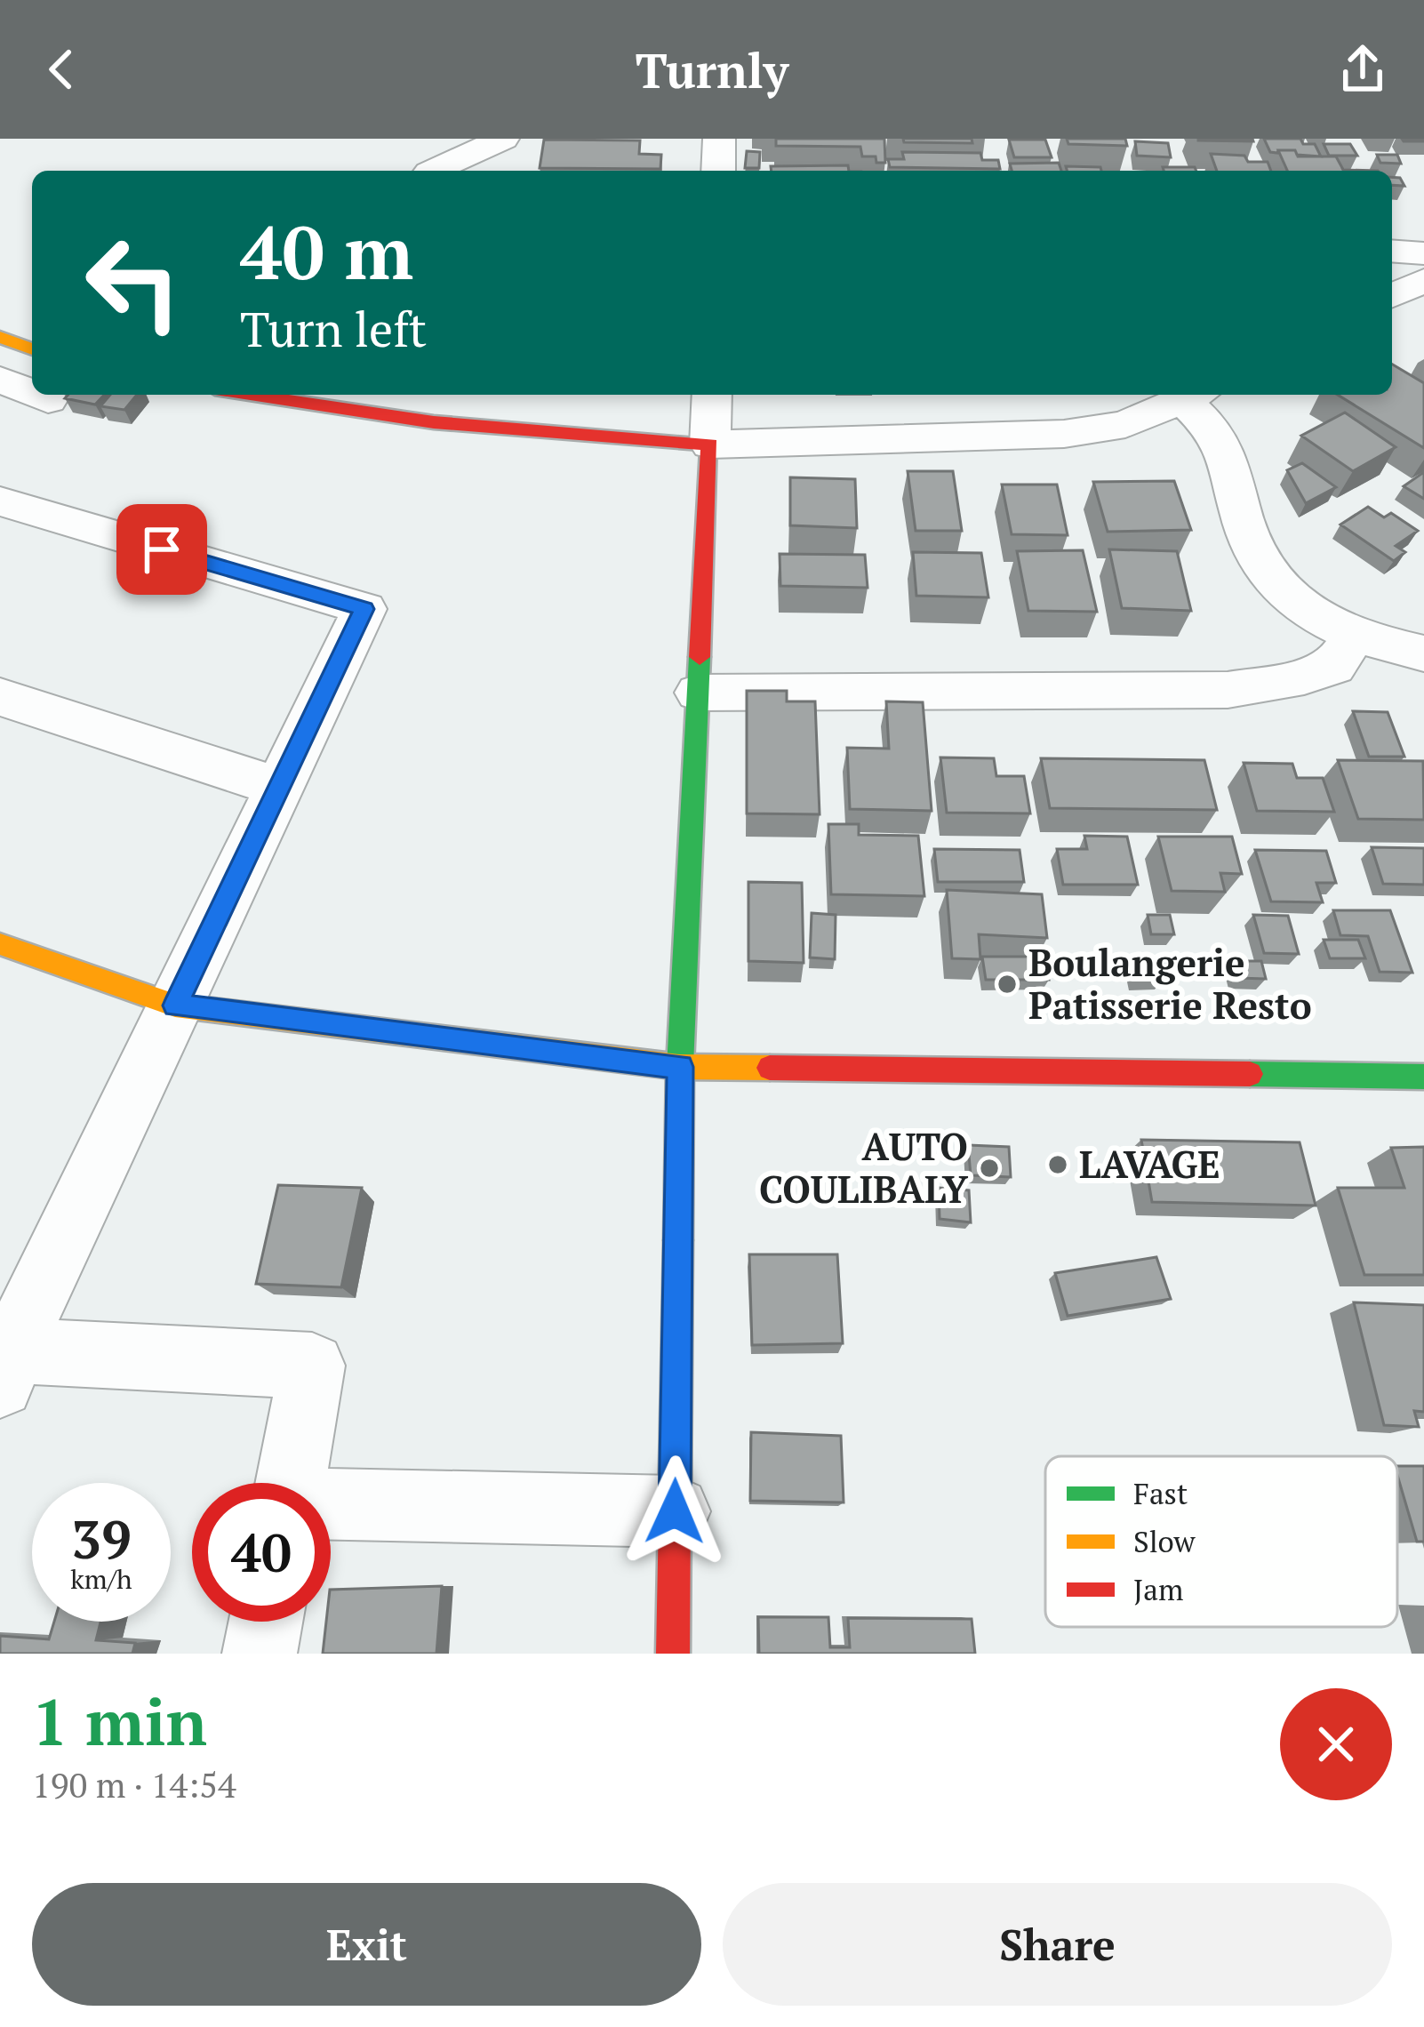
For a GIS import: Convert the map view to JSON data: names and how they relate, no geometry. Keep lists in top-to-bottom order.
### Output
{
  "places": ["Boulangerie Patisserie Resto", "LAVAGE", "AUTO COULIBALY"],
  "legend": ["Fast", "Slow", "Jam"],
  "page": {
    "header": "Turnly",
    "turn": ["40 m", "Turn left"],
    "speed": "39 km/h",
    "limit": "40",
    "heading": ["1 min", "190 m · 14:54"],
    "buttons": ["Exit", "Share"]
  }
}
